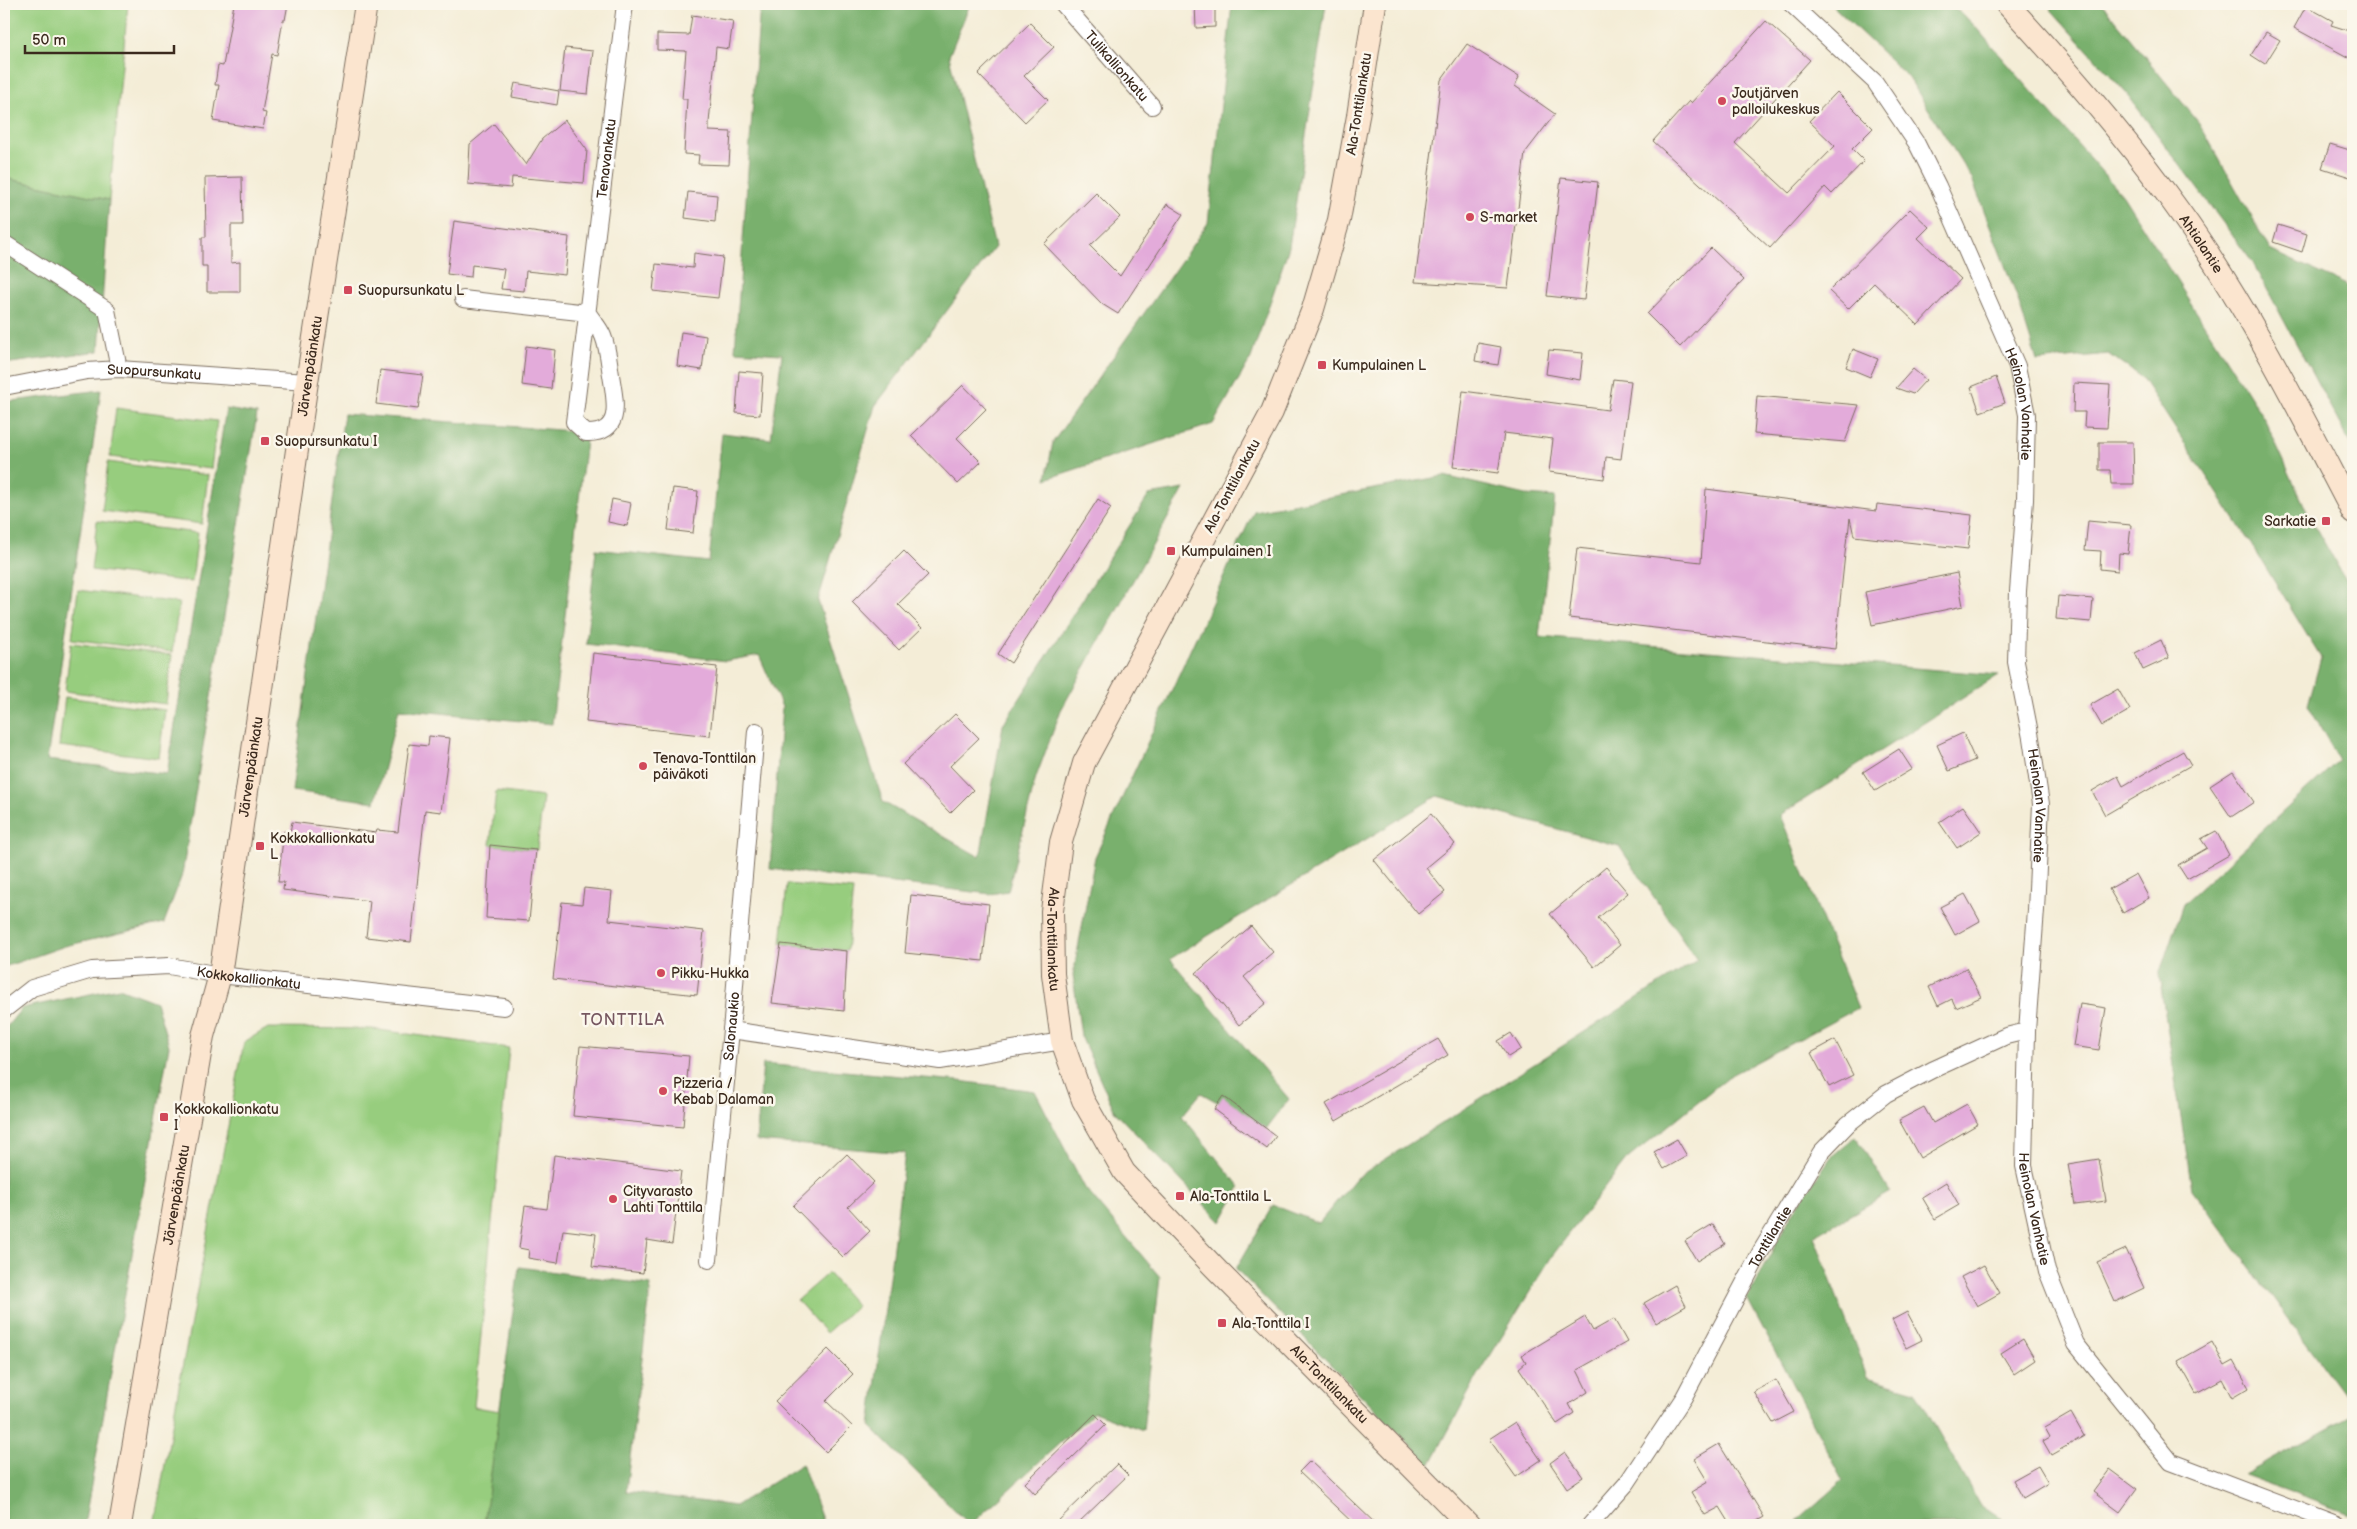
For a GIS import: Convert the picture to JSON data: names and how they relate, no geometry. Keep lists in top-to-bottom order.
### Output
{
  "streets": {
    "street": [
      "Tulikallionkatu",
      "Ala-Tonttilankatu",
      "Tenavankatu",
      "Ahtialantie",
      "Järvenpäänkatu",
      "Suopursunkatu",
      "Heinolan Vanhatie",
      "Kokkokallionkatu",
      "Salonaukio",
      "Tonttilantie"
    ]
  },
  "crossings": [
    ["Järvenpäänkatu", "Suopursunkatu"],
    ["Järvenpäänkatu", "Kokkokallionkatu"],
    ["Heinolan Vanhatie", "Tonttilantie"]
  ],
  "districts": ["TONTTILA"],
  "places": {
    "other": [
      "Joutjärven palloilukeskus",
      "S-market",
      "Tenava-Tonttilan päiväkoti",
      "Pikku-Hukka",
      "Pizzeria / Kebab Dalaman",
      "Cityvarasto Lahti Tonttila"
    ],
    "transit": [
      "Suopursunkatu L",
      "Kumpulainen L",
      "Suopursunkatu I",
      "Sarkatie",
      "Kumpulainen I",
      "Kokkokallionkatu L",
      "Kokkokallionkatu I",
      "Ala-Tonttila L",
      "Ala-Tonttila I"
    ]
  },
  "scale_bar": "50 m"
}
